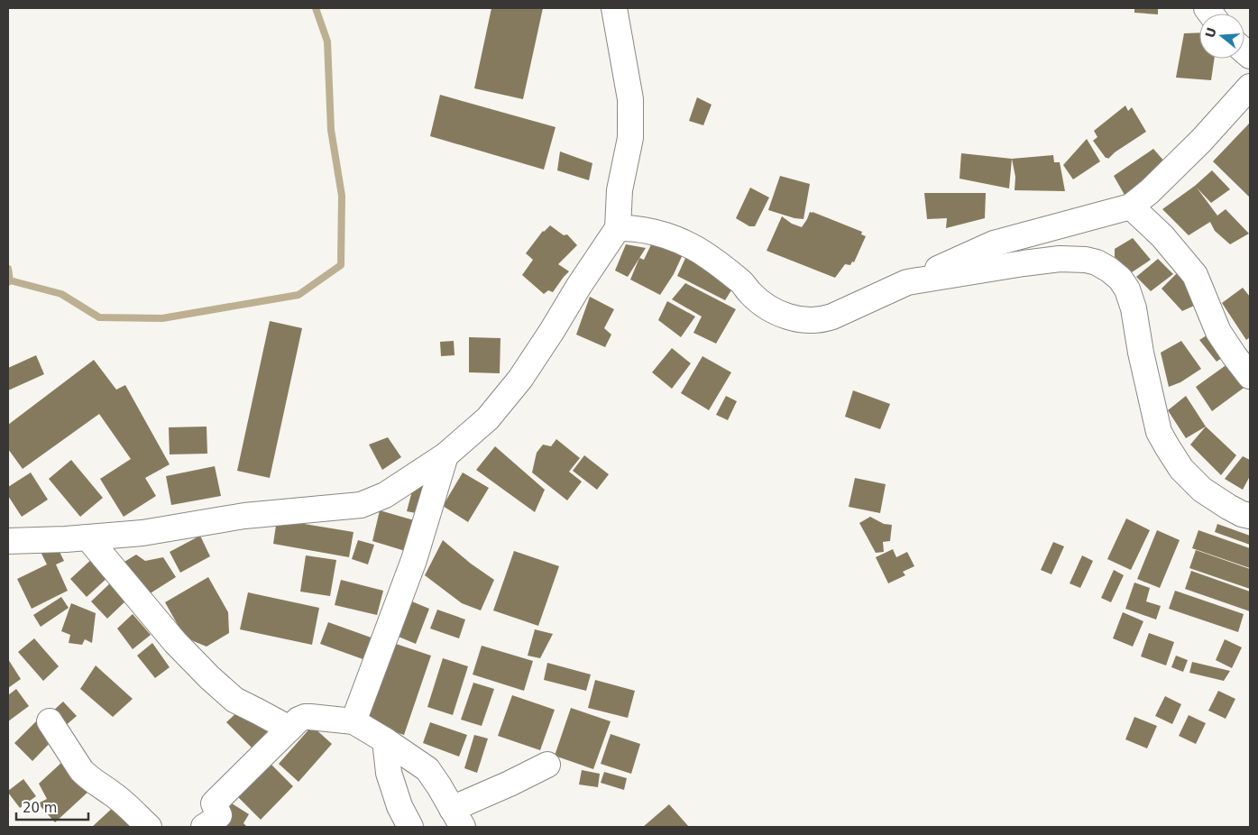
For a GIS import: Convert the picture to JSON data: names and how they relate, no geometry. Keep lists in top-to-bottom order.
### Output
{
  "scale_bar": "20 m",
  "north": "left"
}
